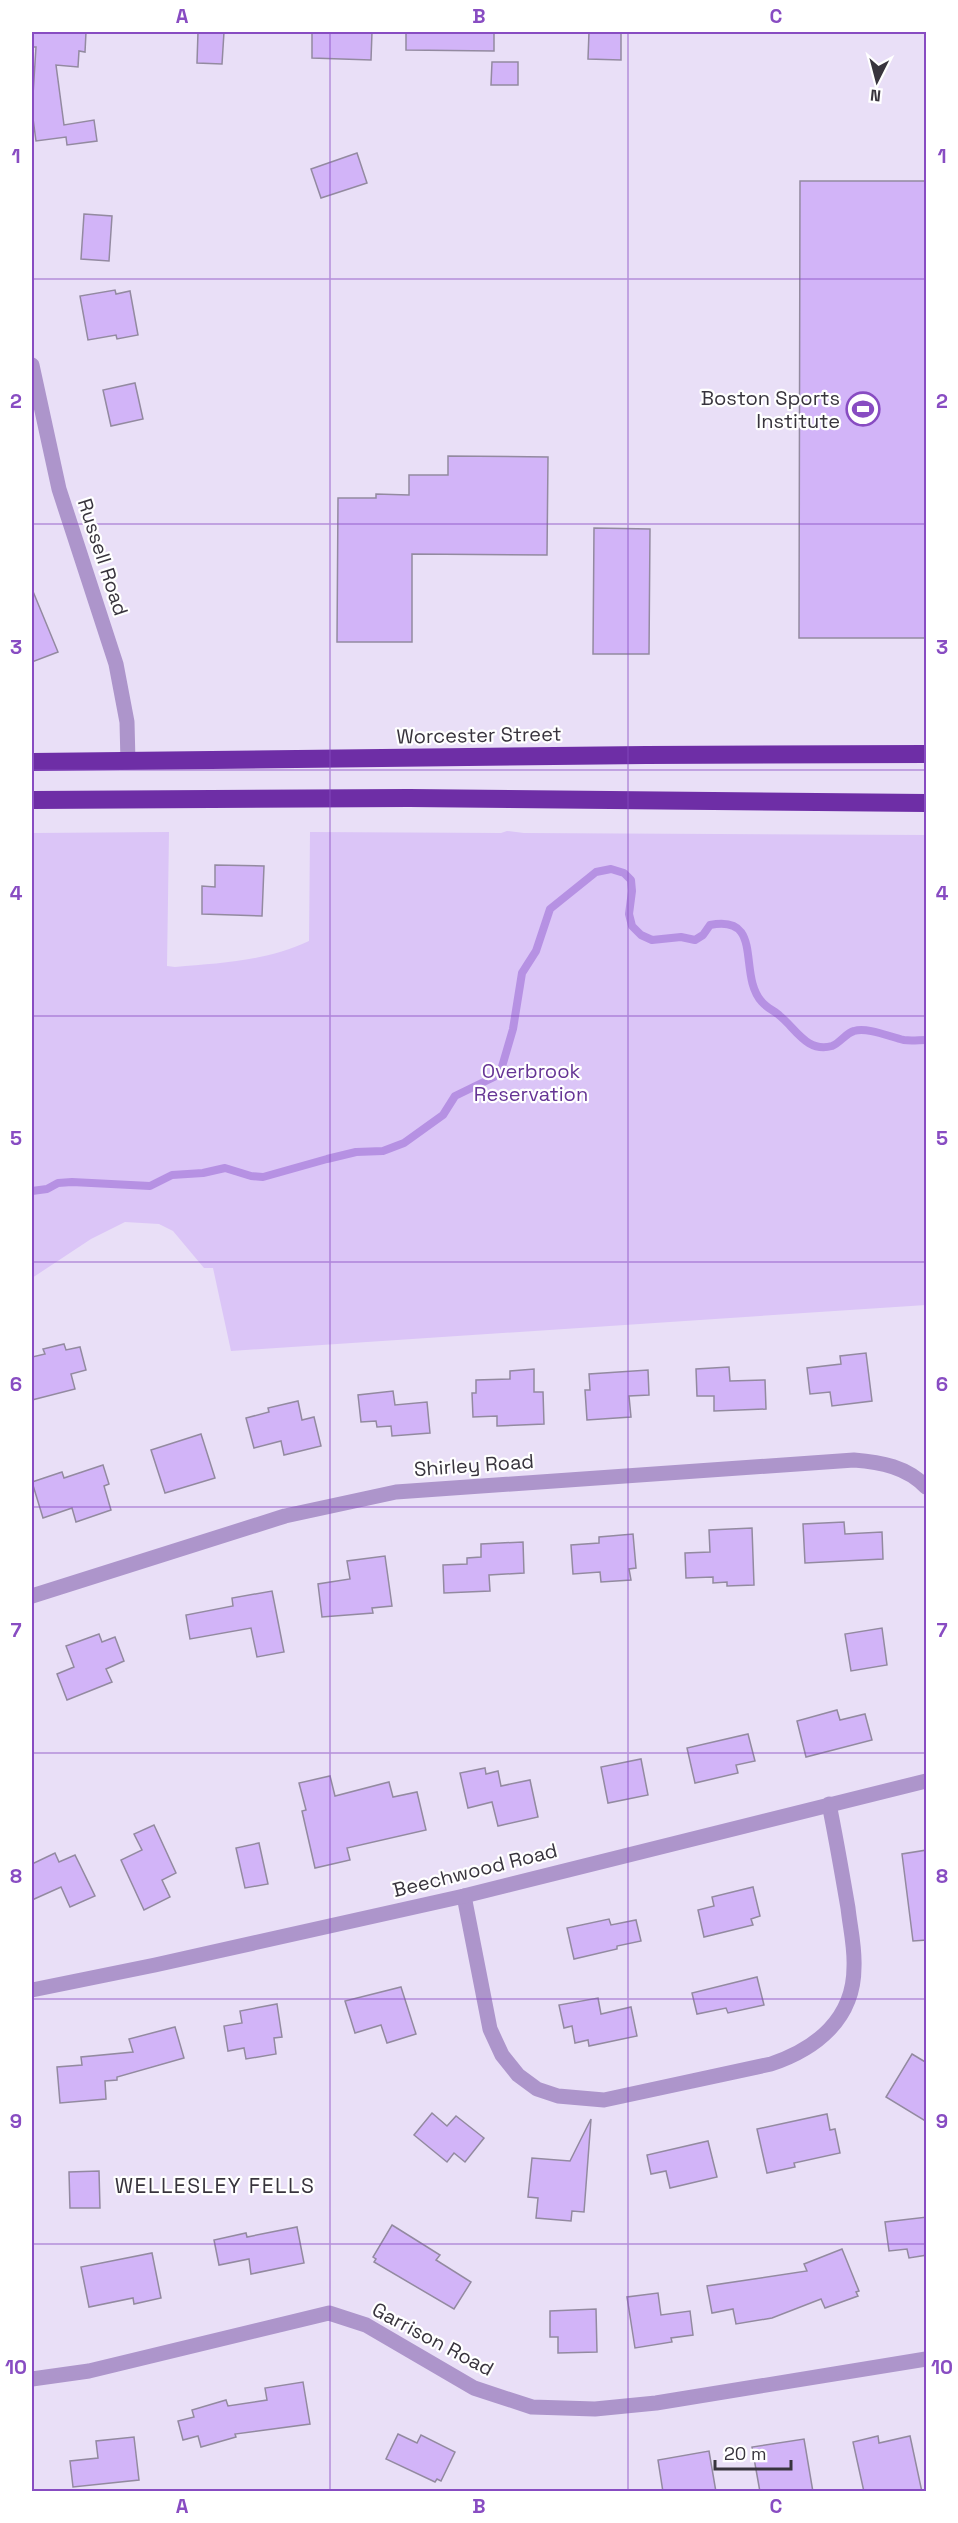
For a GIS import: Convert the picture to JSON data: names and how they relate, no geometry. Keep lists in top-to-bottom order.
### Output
{
  "streets": {
    "highway": ["Worcester Street"],
    "street": [
      "Russell Road",
      "Shirley Road",
      "Beechwood Road",
      "Garrison Road"
    ]
  },
  "crossings": [
    ["Russell Road", "Worcester Street"]
  ],
  "districts": ["WELLESLEY FELLS"],
  "parks": ["Overbrook Reservation"],
  "places": {
    "sports": ["Boston Sports Institute"]
  },
  "scale_bar": "20 m",
  "north": "bottom",
  "grid": {
    "columns": ["A", "B", "C"],
    "rows": [
      "1",
      "2",
      "3",
      "4",
      "5",
      "6",
      "7",
      "8",
      "9",
      "10"
    ]
  }
}
